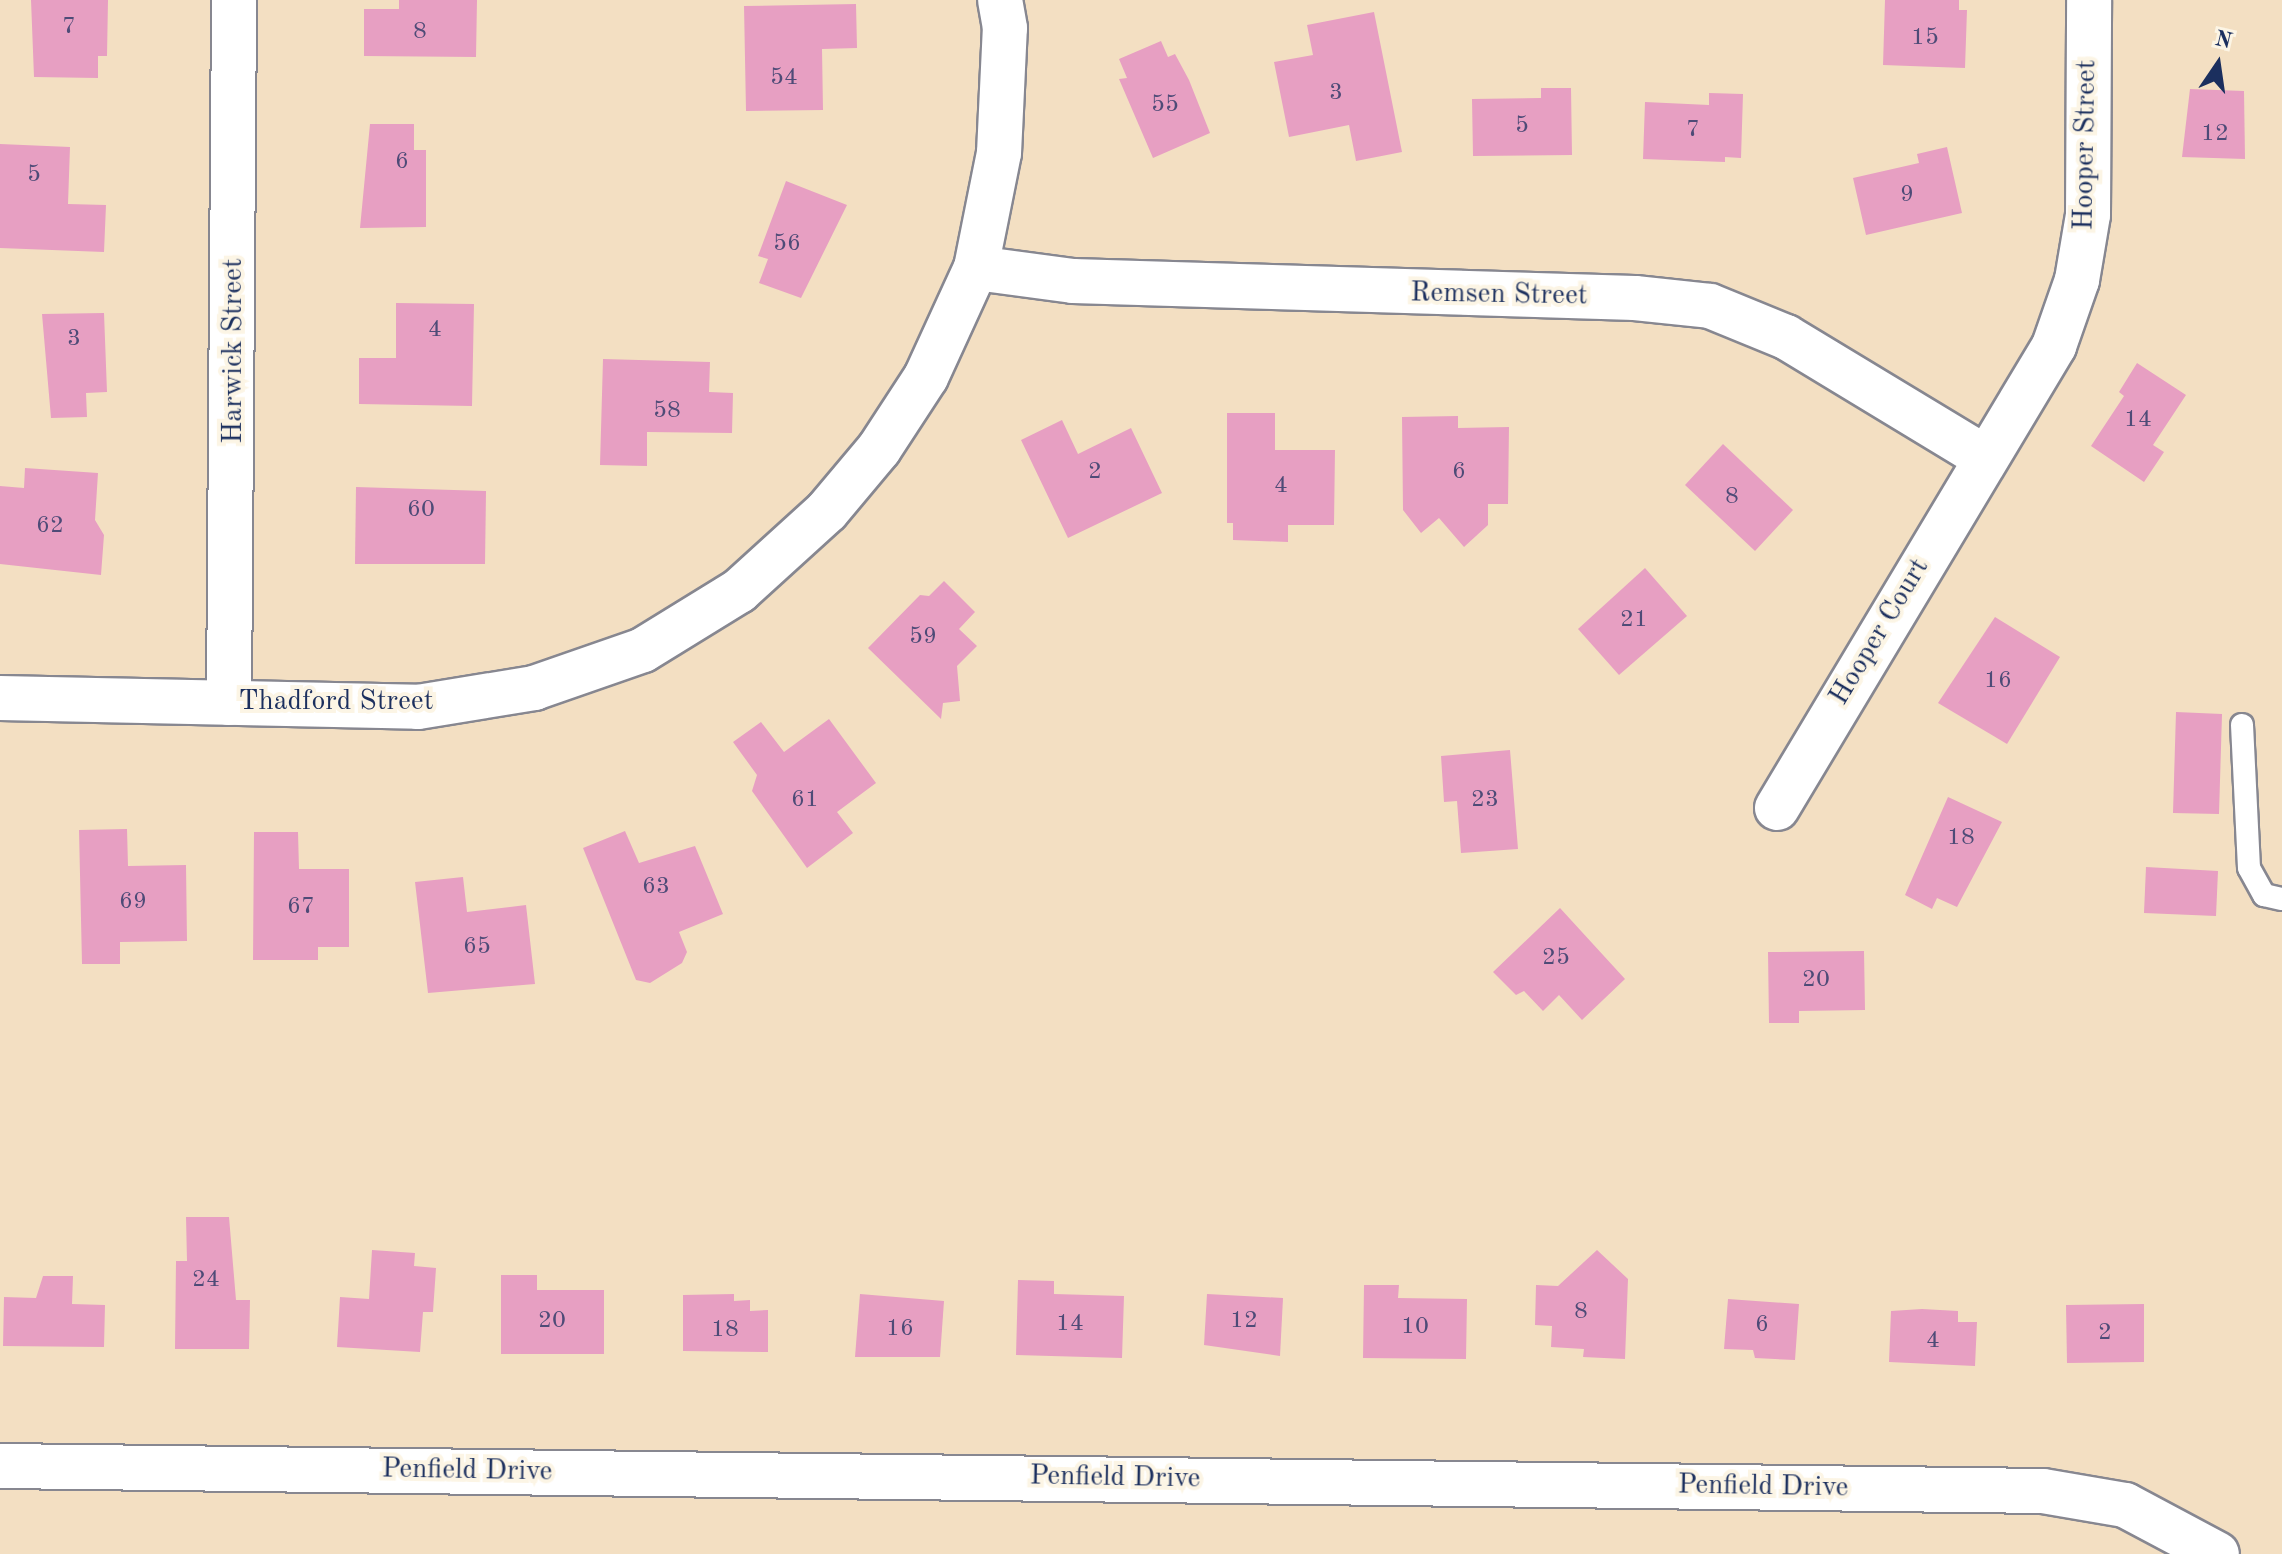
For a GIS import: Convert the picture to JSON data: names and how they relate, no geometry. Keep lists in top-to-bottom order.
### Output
{
  "streets": {
    "street": [
      "Hooper Street",
      "Remsen Street",
      "Harwick Street",
      "Hooper Court",
      "Thadford Street",
      "Penfield Drive"
    ]
  },
  "crossings": [
    ["Hooper Street", "Remsen Street"],
    ["Hooper Street", "Hooper Court"],
    ["Remsen Street", "Hooper Court"],
    ["Remsen Street", "Thadford Street"],
    ["Harwick Street", "Thadford Street"]
  ],
  "house_numbers": [
    "7",
    "8",
    "15",
    "54",
    "3",
    "55",
    "5",
    "7",
    "12",
    "6",
    "5",
    "9",
    "56",
    "4",
    "3",
    "58",
    "14",
    "2",
    "6",
    "4",
    "8",
    "60",
    "62",
    "21",
    "59",
    "16",
    "61",
    "23",
    "18",
    "63",
    "69",
    "67",
    "65",
    "25",
    "20",
    "24",
    "8",
    "20",
    "12",
    "14",
    "6",
    "10",
    "16",
    "18",
    "2",
    "4"
  ],
  "north": "top"
}
